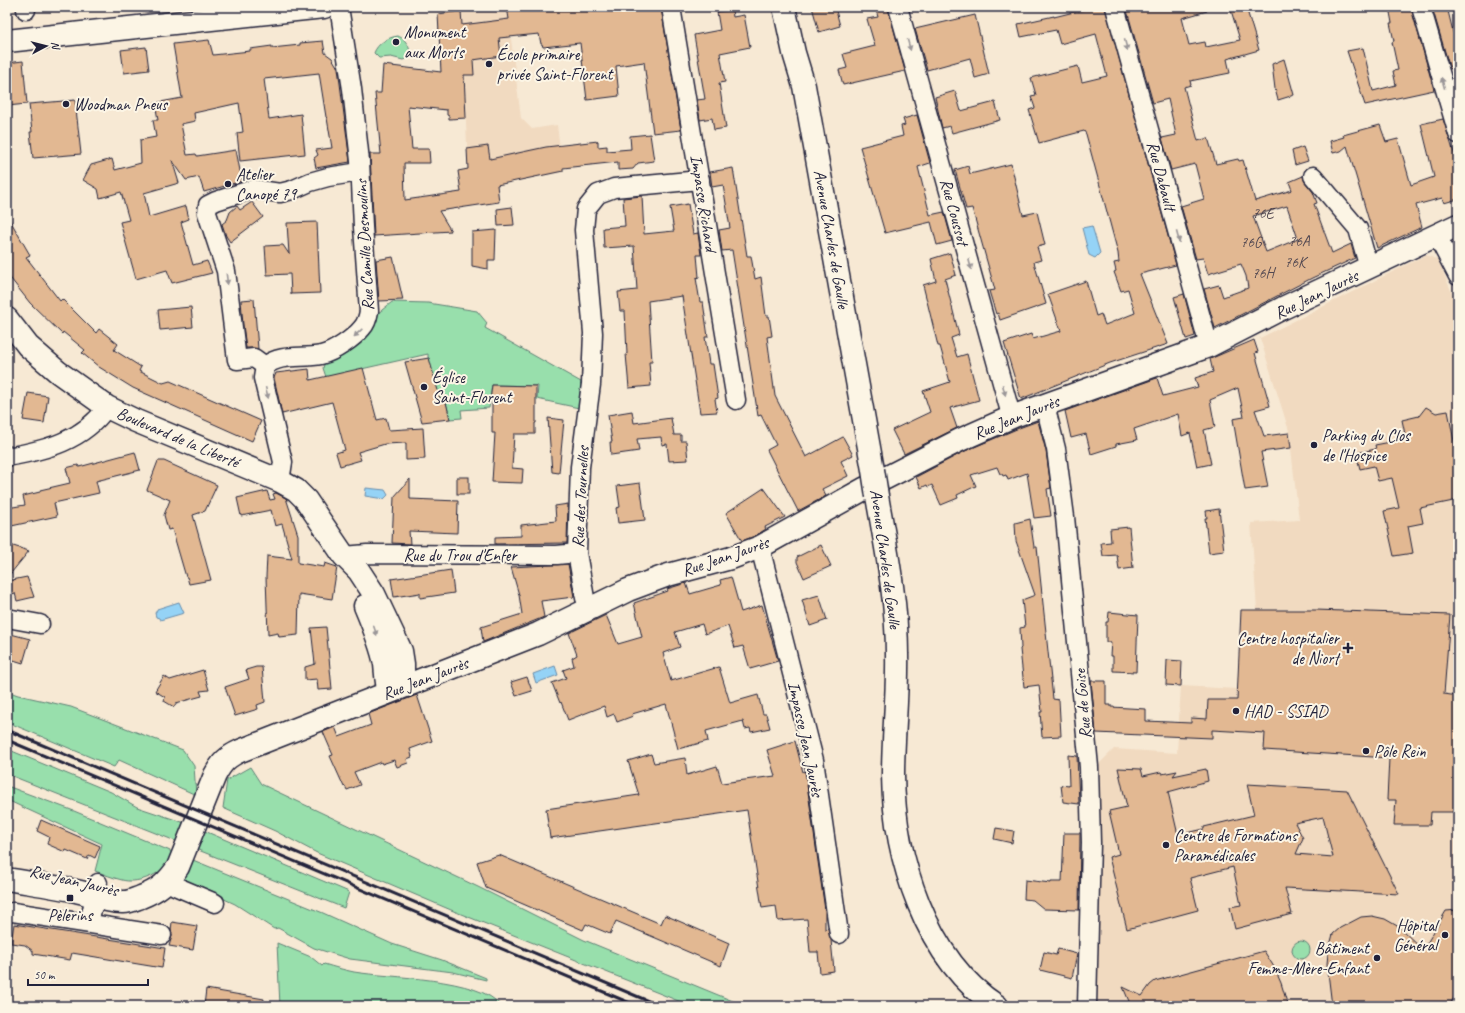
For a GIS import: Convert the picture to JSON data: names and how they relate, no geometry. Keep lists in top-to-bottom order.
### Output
{
  "streets": {
    "street": [
      "Rue Dabault",
      "Impasse Richard",
      "Rue Coussot",
      "Avenue Charles de Gaulle",
      "Rue Camille Desmoulins",
      "Rue Jean Jaurès",
      "Boulevard de la Liberté",
      "Rue des Tournelles",
      "Rue du Trou d'Enfer",
      "Rue de Goise",
      "Impasse Jean Jaurès"
    ]
  },
  "crossings": [
    ["Rue Dabault", "Rue Jean Jaurès"],
    ["Impasse Richard", "Rue des Tournelles"],
    ["Rue Coussot", "Rue Jean Jaurès"],
    ["Rue Jean Jaurès", "Boulevard de la Liberté"],
    ["Rue Jean Jaurès", "Rue des Tournelles"],
    ["Rue Jean Jaurès", "Rue de Goise"],
    ["Rue Jean Jaurès", "Impasse Jean Jaurès"],
    ["Boulevard de la Liberté", "Rue du Trou d'Enfer"],
    ["Rue des Tournelles", "Rue du Trou d'Enfer"]
  ],
  "one_way": ["Rue Dabault", "Rue Coussot", "Rue Camille Desmoulins"],
  "places": {
    "other": [
      "Monument aux Morts",
      "École primaire privée Saint-Florent",
      "Woodman Pneus",
      "Atelier Canopé 79",
      "Église Saint-Florent",
      "Parking du Clos de l'Hospice",
      "HAD - SSIAD",
      "Pôle Rein",
      "Centre de Formations Paramédicales",
      "Hôpital Général",
      "Bâtiment Femme-Mère-Enfant"
    ],
    "health": ["Centre hospitalier de Niort"],
    "transit": ["Pèlerins"]
  },
  "house_numbers": [
    "76E",
    "76A",
    "76G",
    "76K",
    "76H"
  ],
  "scale_bar": "50 m",
  "north": "right"
}
